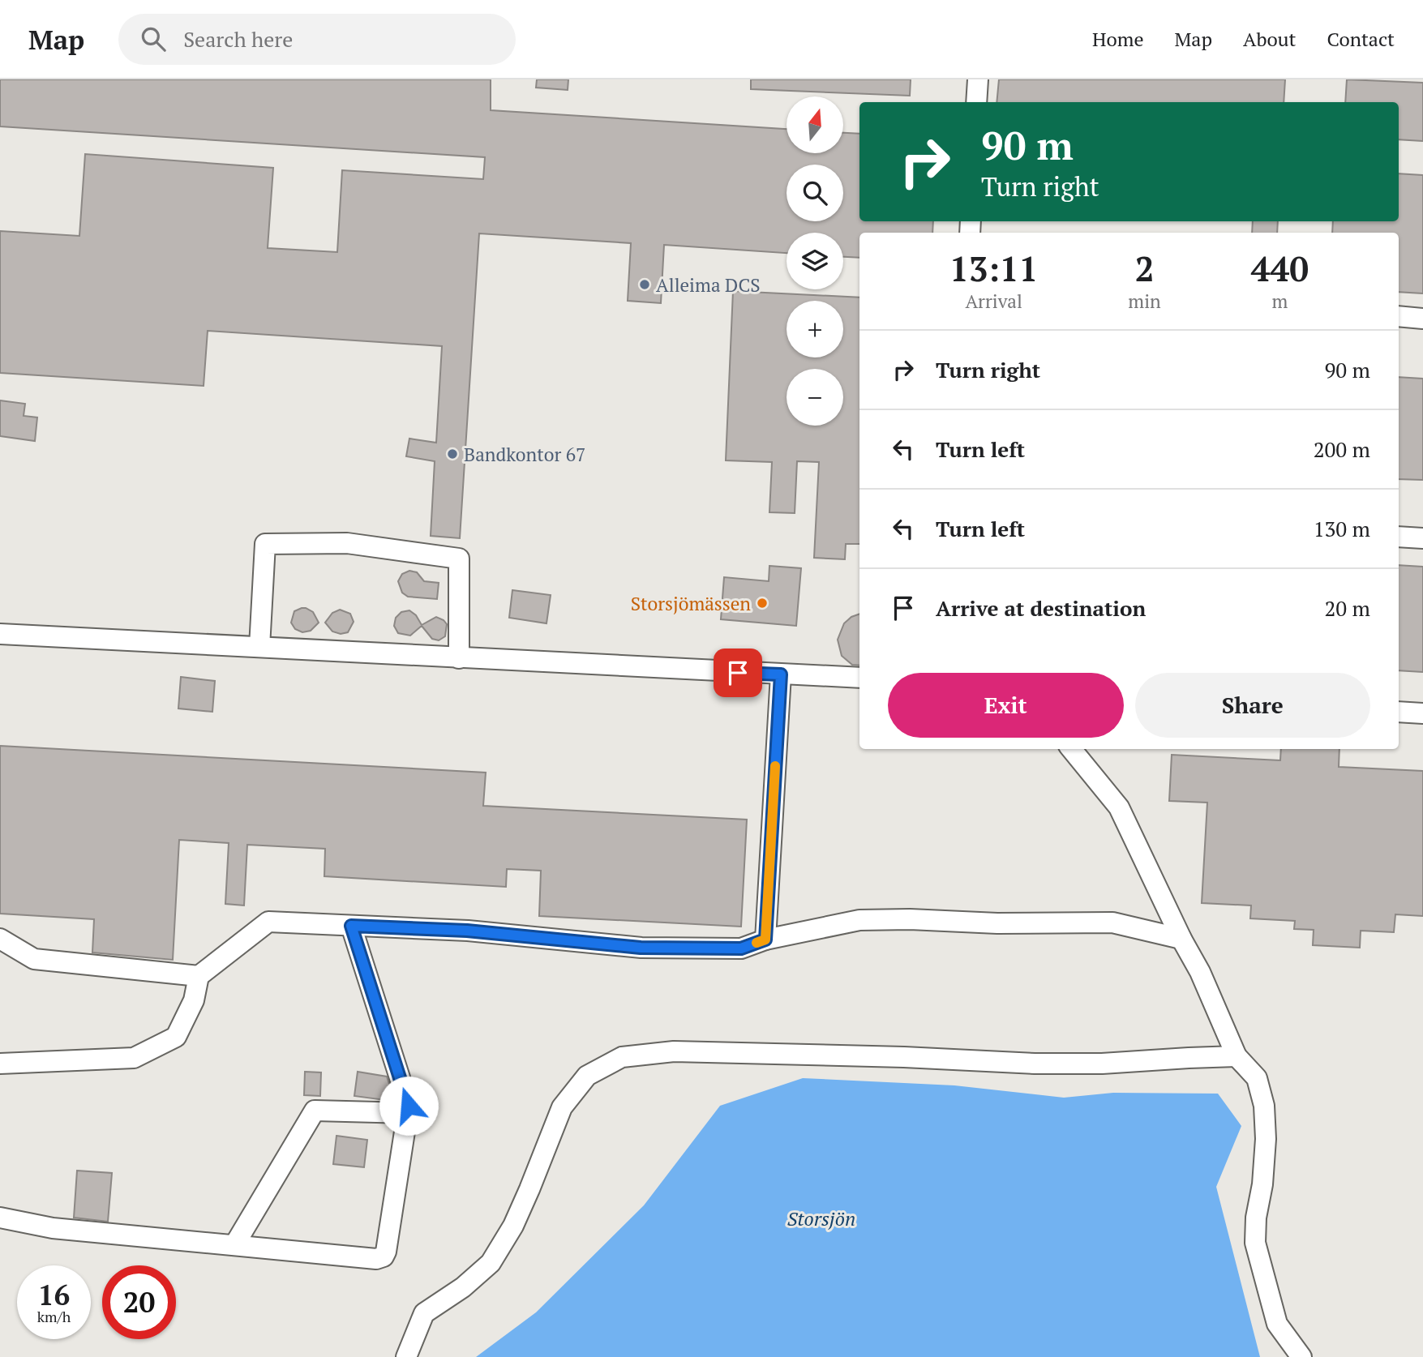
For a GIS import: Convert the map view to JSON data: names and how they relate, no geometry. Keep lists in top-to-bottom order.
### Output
{
  "water": ["Storsjön"],
  "places": ["Alleima DCS", "Bandkontor 67", "Storsjömässen"],
  "north": "top",
  "page": {
    "header": "Map",
    "search": "Search here",
    "nav": [
      "Home",
      "Map",
      "About",
      "Contact"
    ],
    "map_buttons": ["+", "−"],
    "turn": ["90 m", "Turn right"],
    "eta": [
      "13:11",
      "Arrival",
      "2",
      "min",
      "440",
      "m"
    ],
    "list": [
      {
        "name": "Turn right",
        "value": "90 m"
      },
      {
        "name": "Turn left",
        "value": "200 m"
      },
      {
        "name": "Turn left",
        "value": "130 m"
      },
      {
        "name": "Arrive at destination",
        "value": "20 m"
      }
    ],
    "buttons": ["Exit", "Share"],
    "speed": "16 km/h",
    "limit": "20"
  }
}
